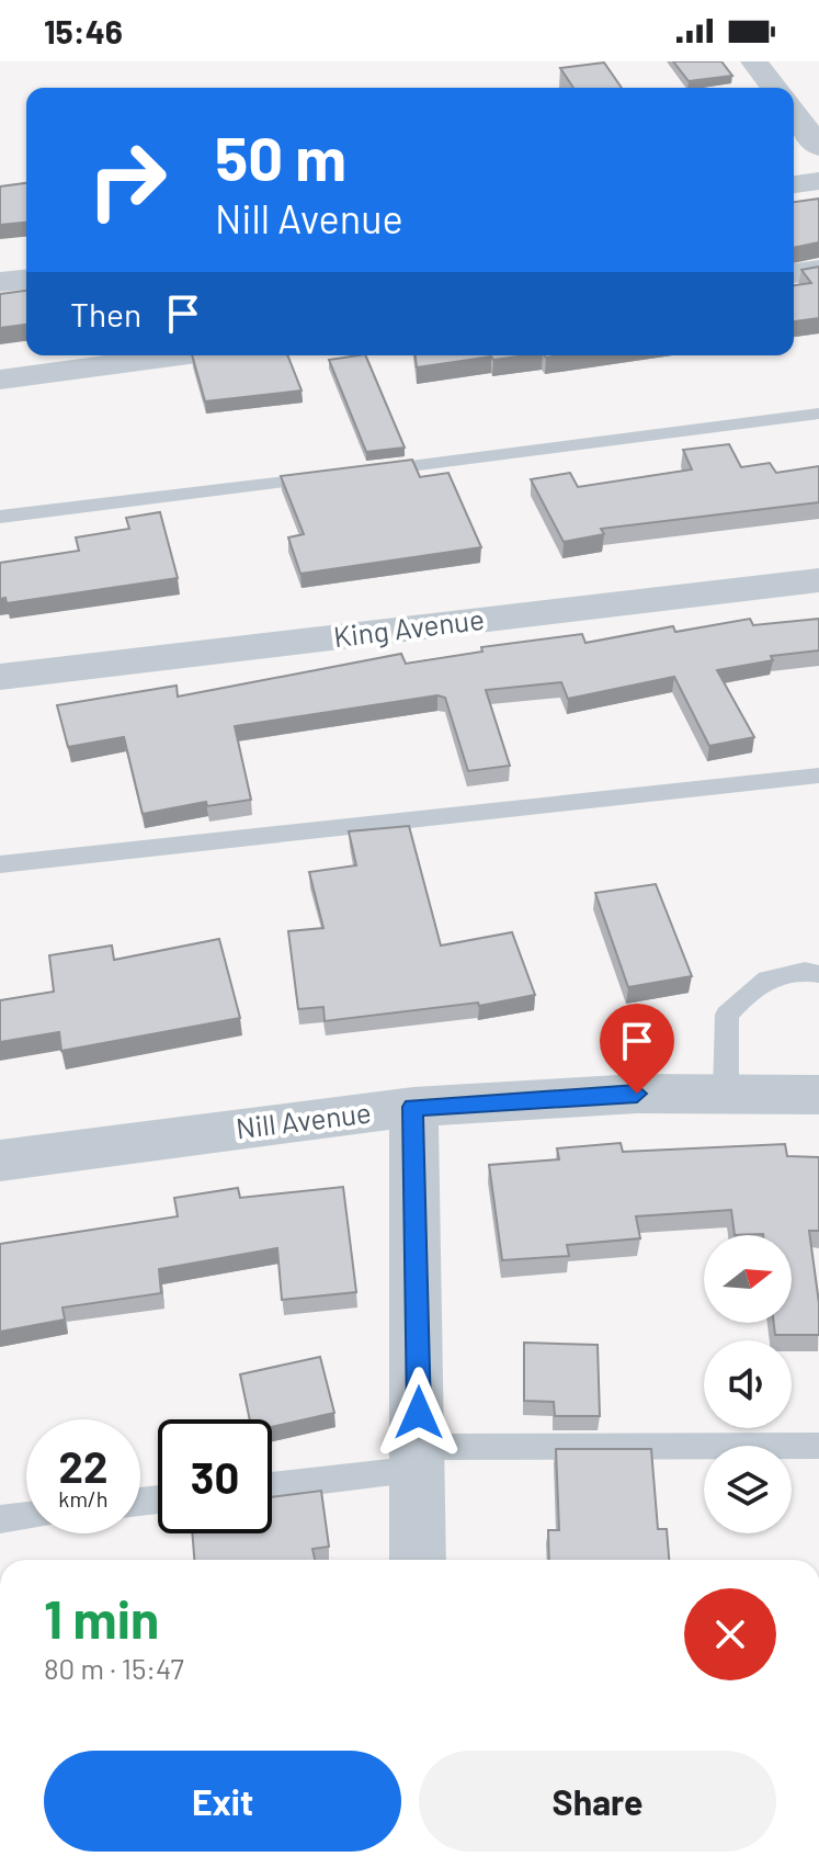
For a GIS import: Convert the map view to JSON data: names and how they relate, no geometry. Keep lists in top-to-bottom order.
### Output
{
  "streets": {
    "street": ["King Avenue", "Nill Avenue"]
  },
  "north": "right",
  "page": {
    "status": "15:46",
    "turn": ["50 m", "Nill Avenue"],
    "then": "Then",
    "speed": "22 km/h",
    "limit": "30",
    "heading": ["1 min", "80 m · 15:47"],
    "buttons": ["Exit", "Share"]
  }
}
